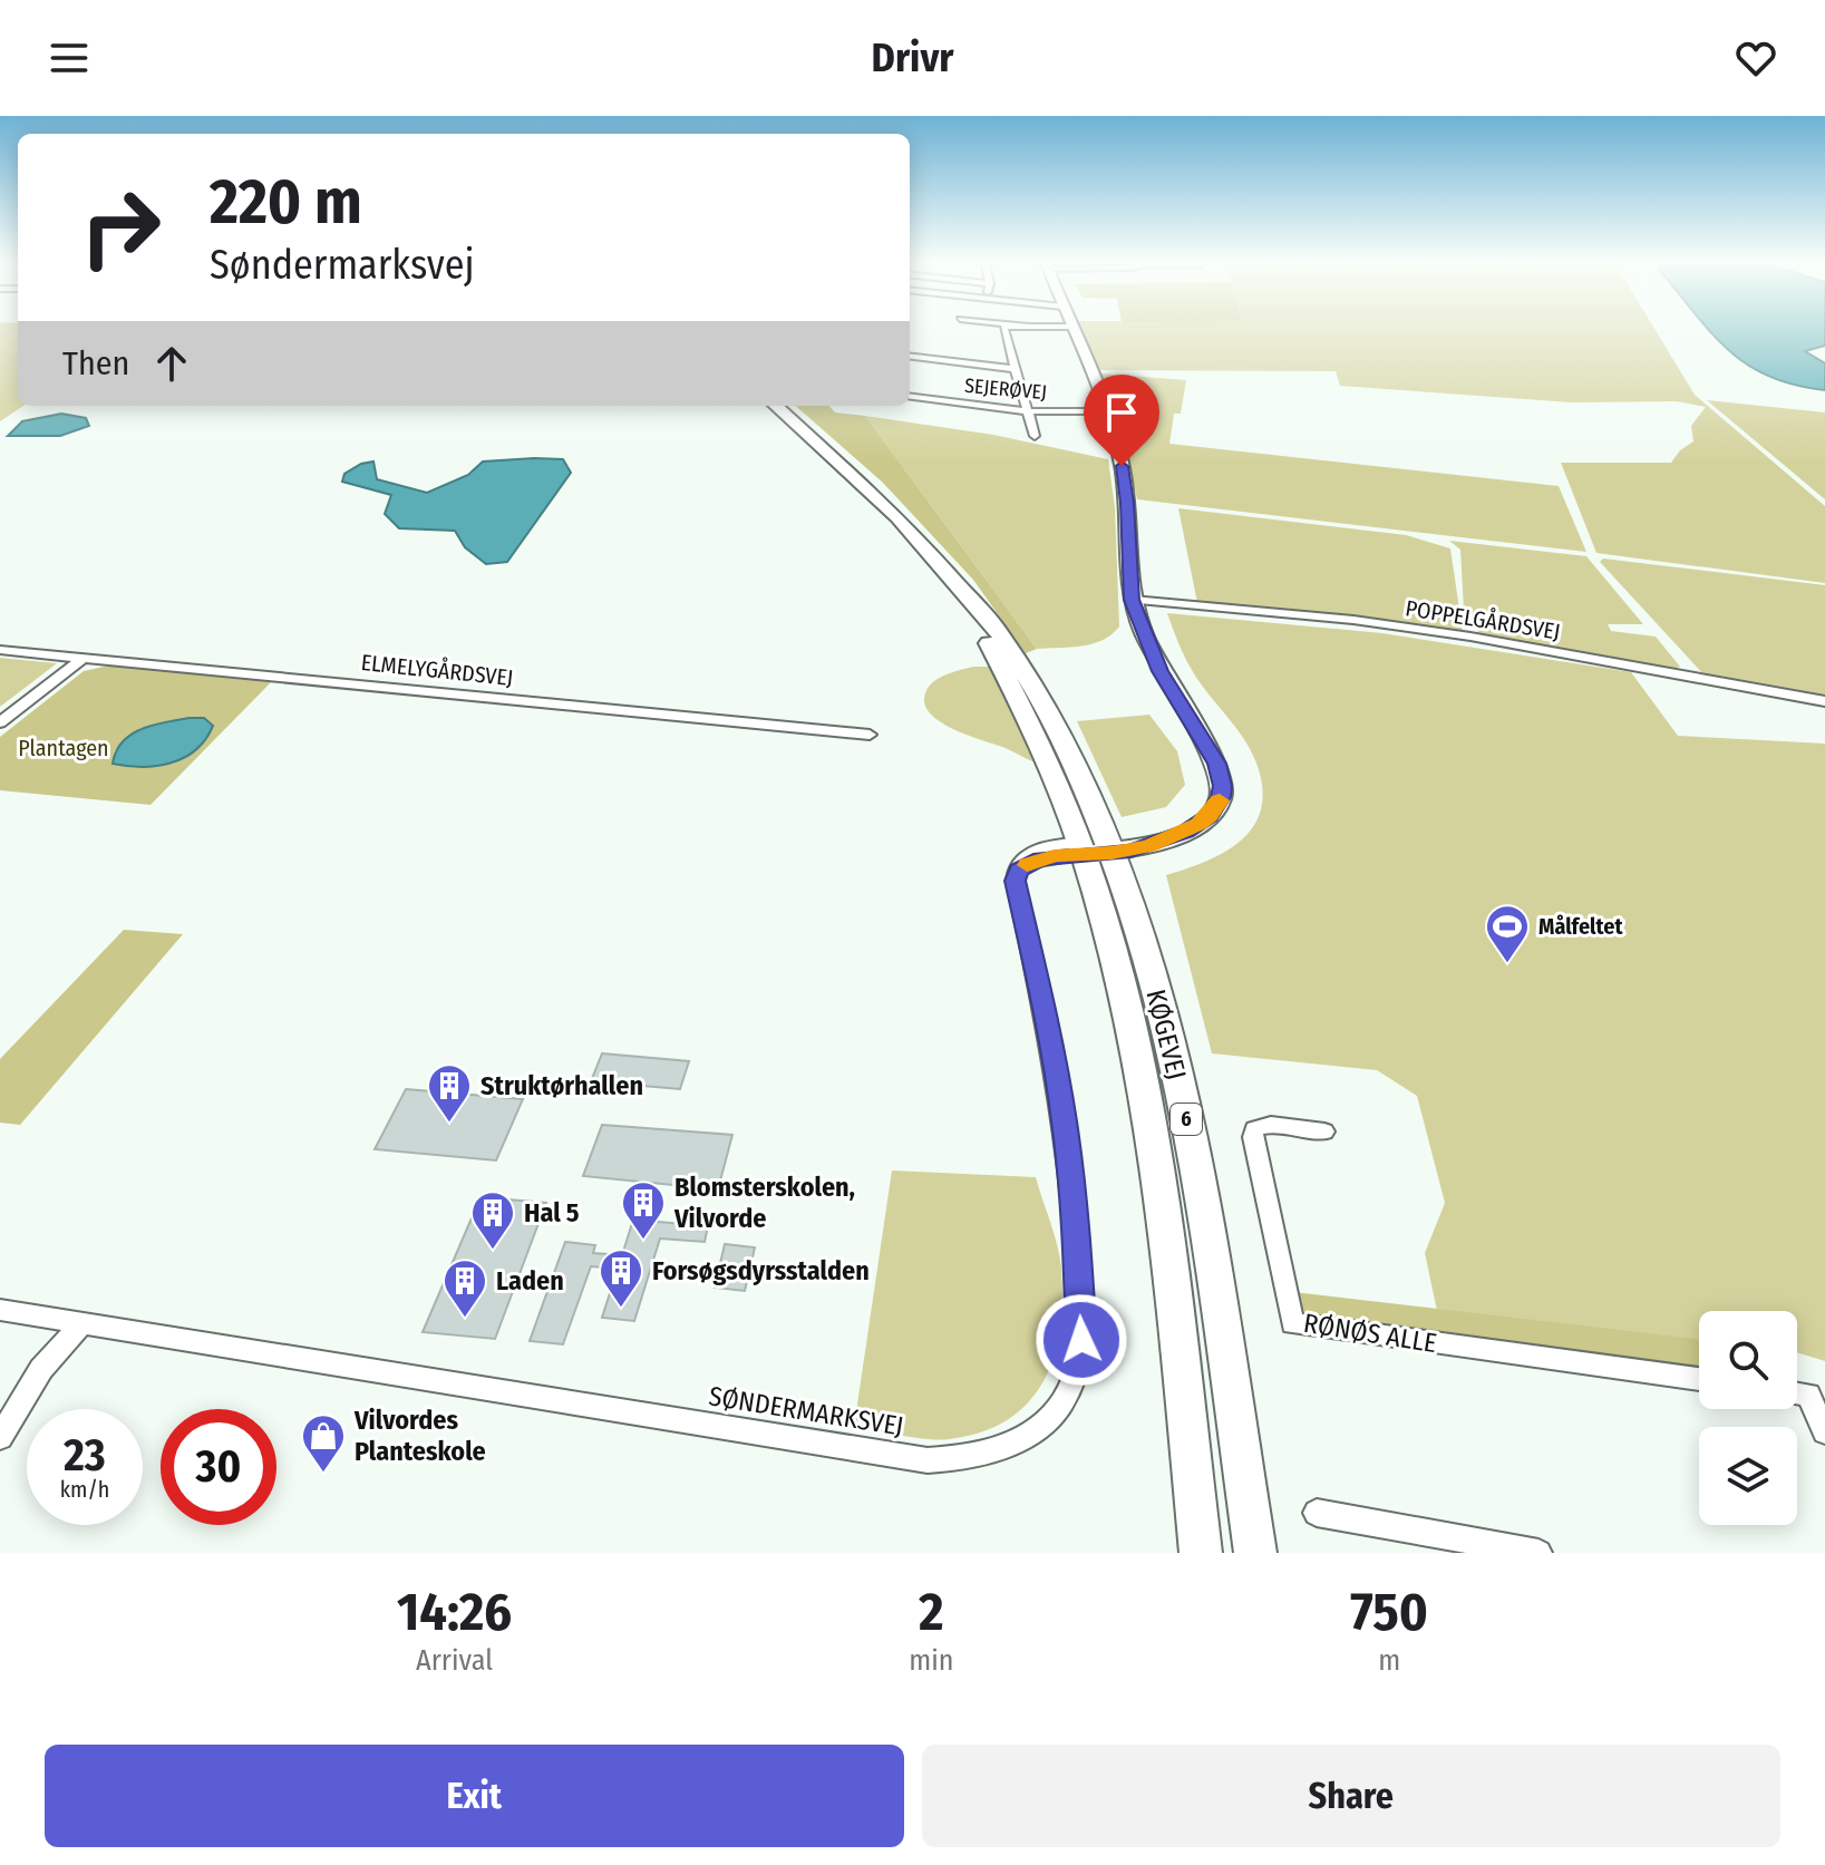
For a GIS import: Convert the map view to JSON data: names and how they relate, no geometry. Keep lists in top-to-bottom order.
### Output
{
  "streets": {
    "main road": ["KØGEVEJ", "6"],
    "street": [
      "SEJERØVEJ",
      "POPPELGÅRDSVEJ",
      "ELMELYGÅRDSVEJ",
      "RØNØS ALLE",
      "SØNDERMARKSVEJ"
    ]
  },
  "crossings": [
    ["KØGEVEJ", "SØNDERMARKSVEJ"]
  ],
  "parks": ["Plantagen"],
  "places": {
    "sports": ["Målfeltet"],
    "building": [
      "Struktørhallen",
      "Blomsterskolen, Vilvorde",
      "Hal 5",
      "Forsøgsdyrsstalden",
      "Laden"
    ],
    "shop": ["Vilvordes Planteskole"]
  },
  "page": {
    "header": "Drivr",
    "turn": ["220 m", "Søndermarksvej"],
    "then": "Then",
    "speed": "23 km/h",
    "limit": "30",
    "eta": [
      "14:26",
      "Arrival",
      "2",
      "min",
      "750",
      "m"
    ],
    "buttons": ["Exit", "Share"]
  }
}
